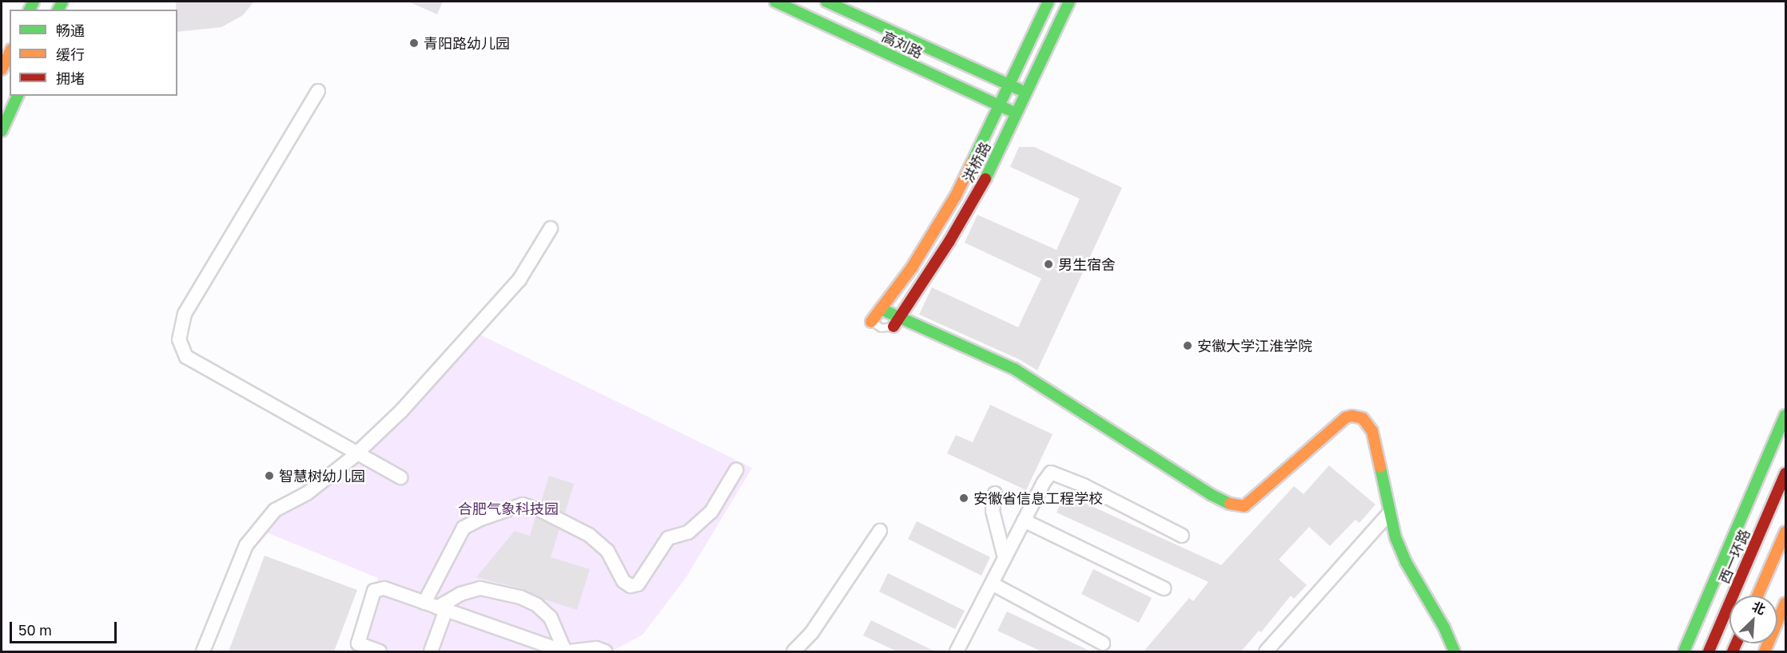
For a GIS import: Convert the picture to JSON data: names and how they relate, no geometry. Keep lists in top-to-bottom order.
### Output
{
  "streets": {
    "main road": ["高刘路", "洪桥路", "西一环路"]
  },
  "crossings": [
    ["高刘路", "洪桥路"]
  ],
  "parks": ["合肥气象科技园"],
  "places": [
    "青阳路幼儿园",
    "男生宿舍",
    "安徽大学江淮学院",
    "智慧树幼儿园",
    "安徽省信息工程学校"
  ],
  "legend": ["畅通", "缓行", "拥堵"],
  "scale_bar": "50 m",
  "north": "top right"
}
